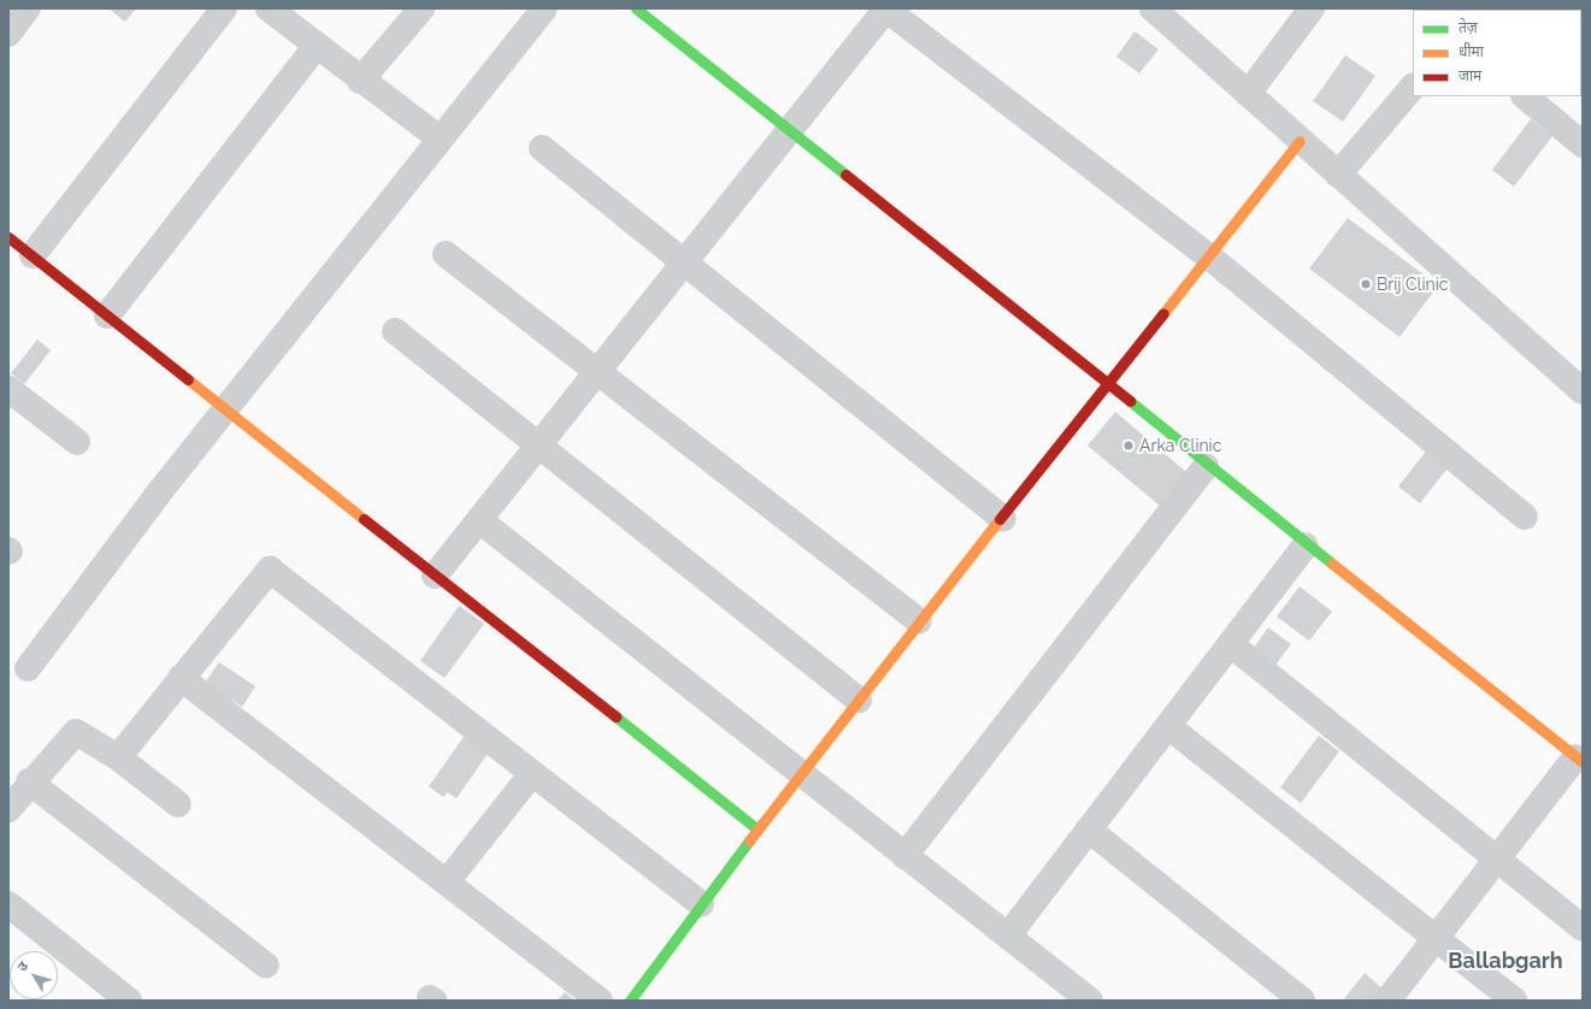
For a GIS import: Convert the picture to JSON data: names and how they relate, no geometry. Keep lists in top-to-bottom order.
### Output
{
  "districts": ["Ballabgarh"],
  "places": ["Brij Clinic", "Arka Clinic"],
  "legend": ["तेज़", "धीमा", "जाम"],
  "north": "top left"
}
